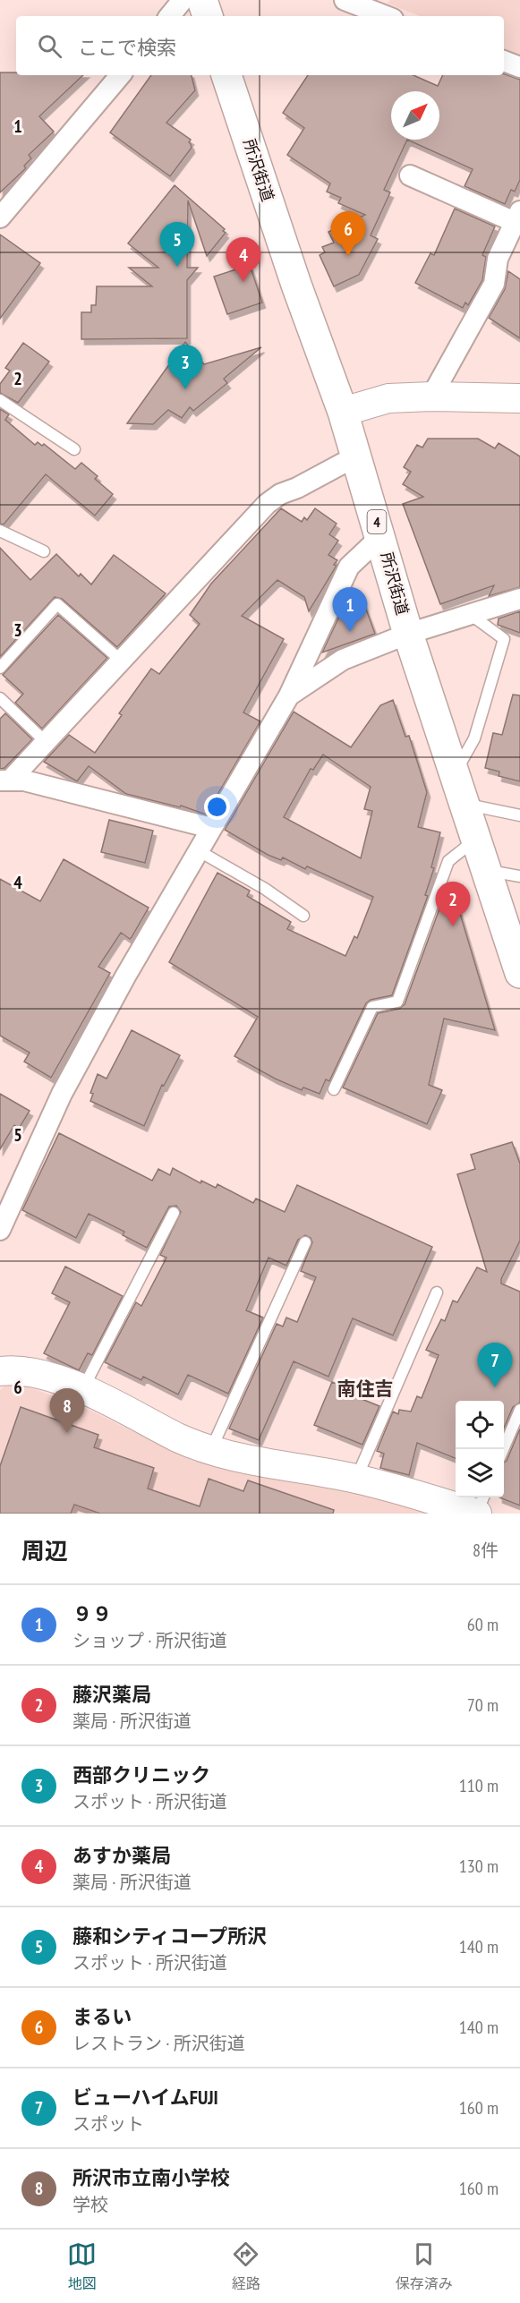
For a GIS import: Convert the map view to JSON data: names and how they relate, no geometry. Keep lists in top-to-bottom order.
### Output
{
  "streets": {
    "main road": ["所沢街道", "4"]
  },
  "districts": ["南住吉"],
  "north": "top right",
  "page": {
    "search": "ここで検索",
    "pins": [
      "6",
      "5",
      "4",
      "3",
      "1",
      "2",
      "7",
      "8"
    ],
    "heading": ["周辺", "8件"],
    "list": [
      {
        "mark": "1",
        "name": "９９",
        "note": "ショップ · 所沢街道",
        "value": "60 m"
      },
      {
        "mark": "2",
        "name": "藤沢薬局",
        "note": "薬局 · 所沢街道",
        "value": "70 m"
      },
      {
        "mark": "3",
        "name": "西部クリニック",
        "note": "スポット · 所沢街道",
        "value": "110 m"
      },
      {
        "mark": "4",
        "name": "あすか薬局",
        "note": "薬局 · 所沢街道",
        "value": "130 m"
      },
      {
        "mark": "5",
        "name": "藤和シティコープ所沢",
        "note": "スポット · 所沢街道",
        "value": "140 m"
      },
      {
        "mark": "6",
        "name": "まるい",
        "note": "レストラン · 所沢街道",
        "value": "140 m"
      },
      {
        "mark": "7",
        "name": "ビューハイムFUJI",
        "note": "スポット",
        "value": "160 m"
      },
      {
        "mark": "8",
        "name": "所沢市立南小学校",
        "note": "学校",
        "value": "160 m"
      }
    ],
    "nav": ["地図", "経路", "保存済み"]
  },
  "grid": {
    "rows": [
      "1",
      "2",
      "3",
      "4",
      "5",
      "6"
    ]
  }
}
